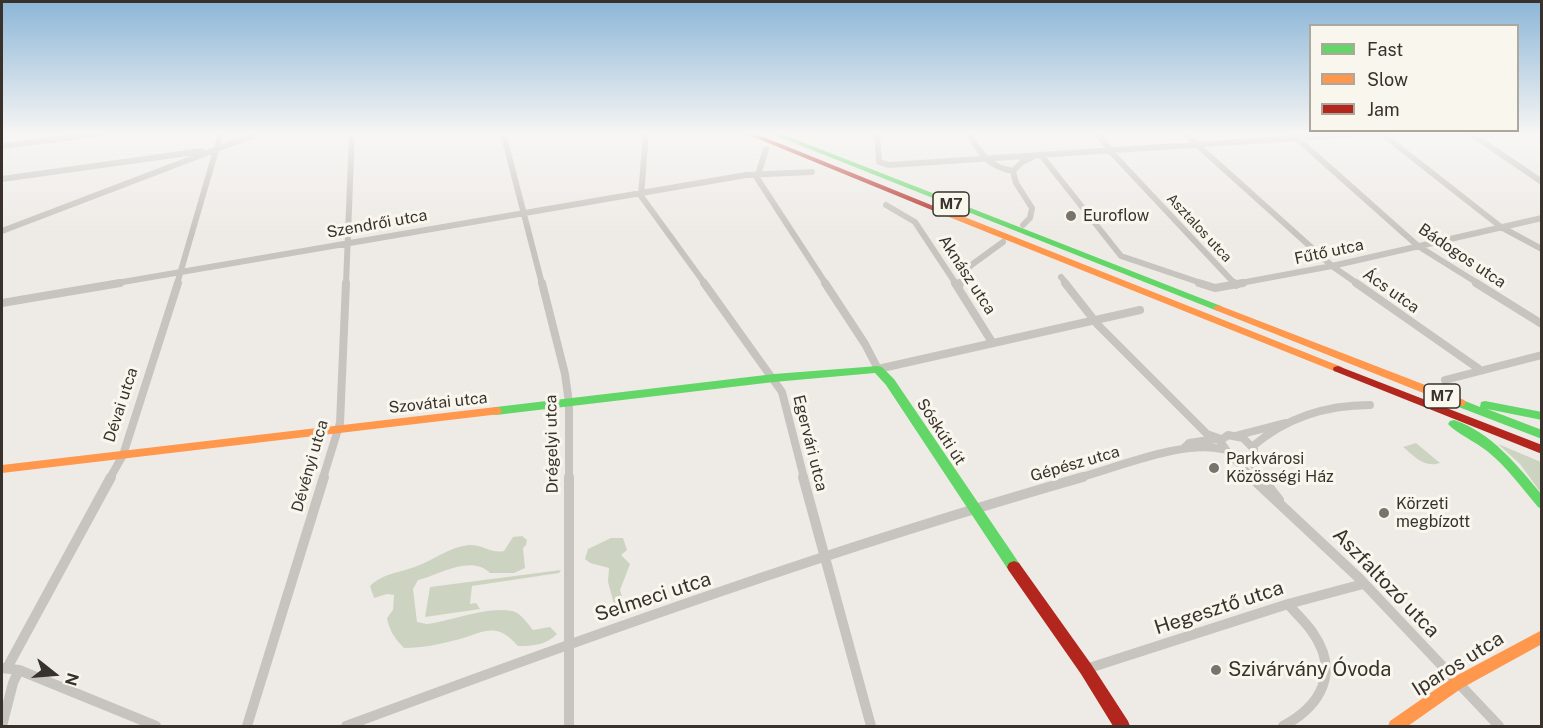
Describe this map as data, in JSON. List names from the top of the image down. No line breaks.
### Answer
{"streets":{"main road":["M7","Szovátai utca","Sóskúti út","Iparos utca"],"street":["Szendrői utca","Asztalos utca","Fűtő utca","Bádogos utca","Aknász utca","Ács utca","Dévai utca","Egervári utca","Drégelyi utca","Gépész utca","Dévényi utca","Aszfaltozó utca","Selmeci utca","Hegesztő utca"]},"crossings":[["Szendrői utca","Dévai utca"],["Szendrői utca","Sóskúti út"],["Szendrői utca","Egervári utca"],["Szendrői utca","Drégelyi utca"],["Szendrői utca","Dévényi utca"],["Asztalos utca","Fűtő utca"],["Fűtő utca","Bádogos utca"],["Fűtő utca","Ács utca"],["Szovátai utca","Dévai utca"],["Szovátai utca","Sóskúti út"],["Szovátai utca","Egervári utca"],["Szovátai utca","Drégelyi utca"],["Szovátai utca","Dévényi utca"],["Sóskúti út","Gépész utca"],["Sóskúti út","Selmeci utca"],["Sóskúti út","Hegesztő utca"],["Egervári utca","Selmeci utca"],["Drégelyi utca","Selmeci utca"],["Gépész utca","Selmeci utca"],["Aszfaltozó utca","Hegesztő utca"],["Aszfaltozó utca","Iparos utca"]],"places":["Euroflow","Parkvárosi Közösségi Ház","Körzeti megbízott","Szivárvány Óvoda"],"legend":["Fast","Slow","Jam"],"north":"right"}
